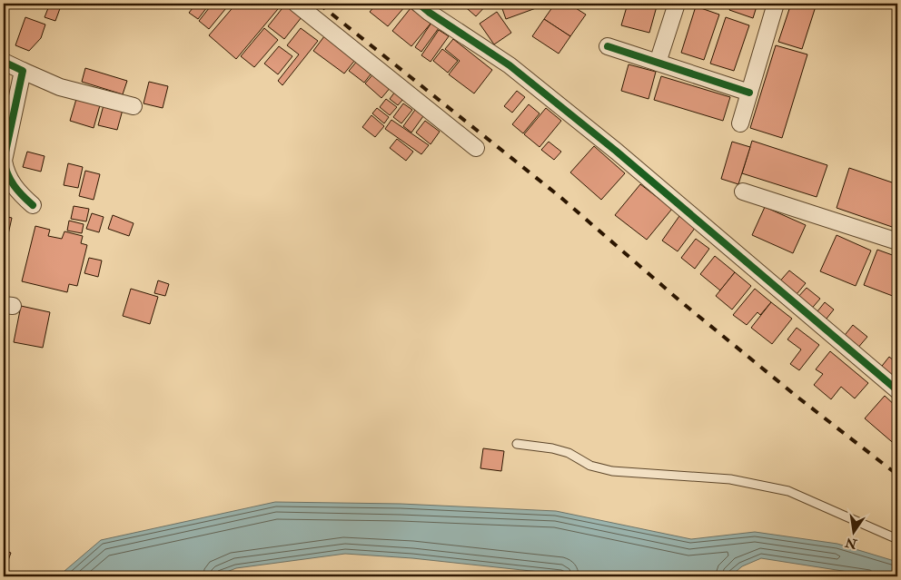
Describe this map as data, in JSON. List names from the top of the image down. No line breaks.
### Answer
{"north":"bottom"}
